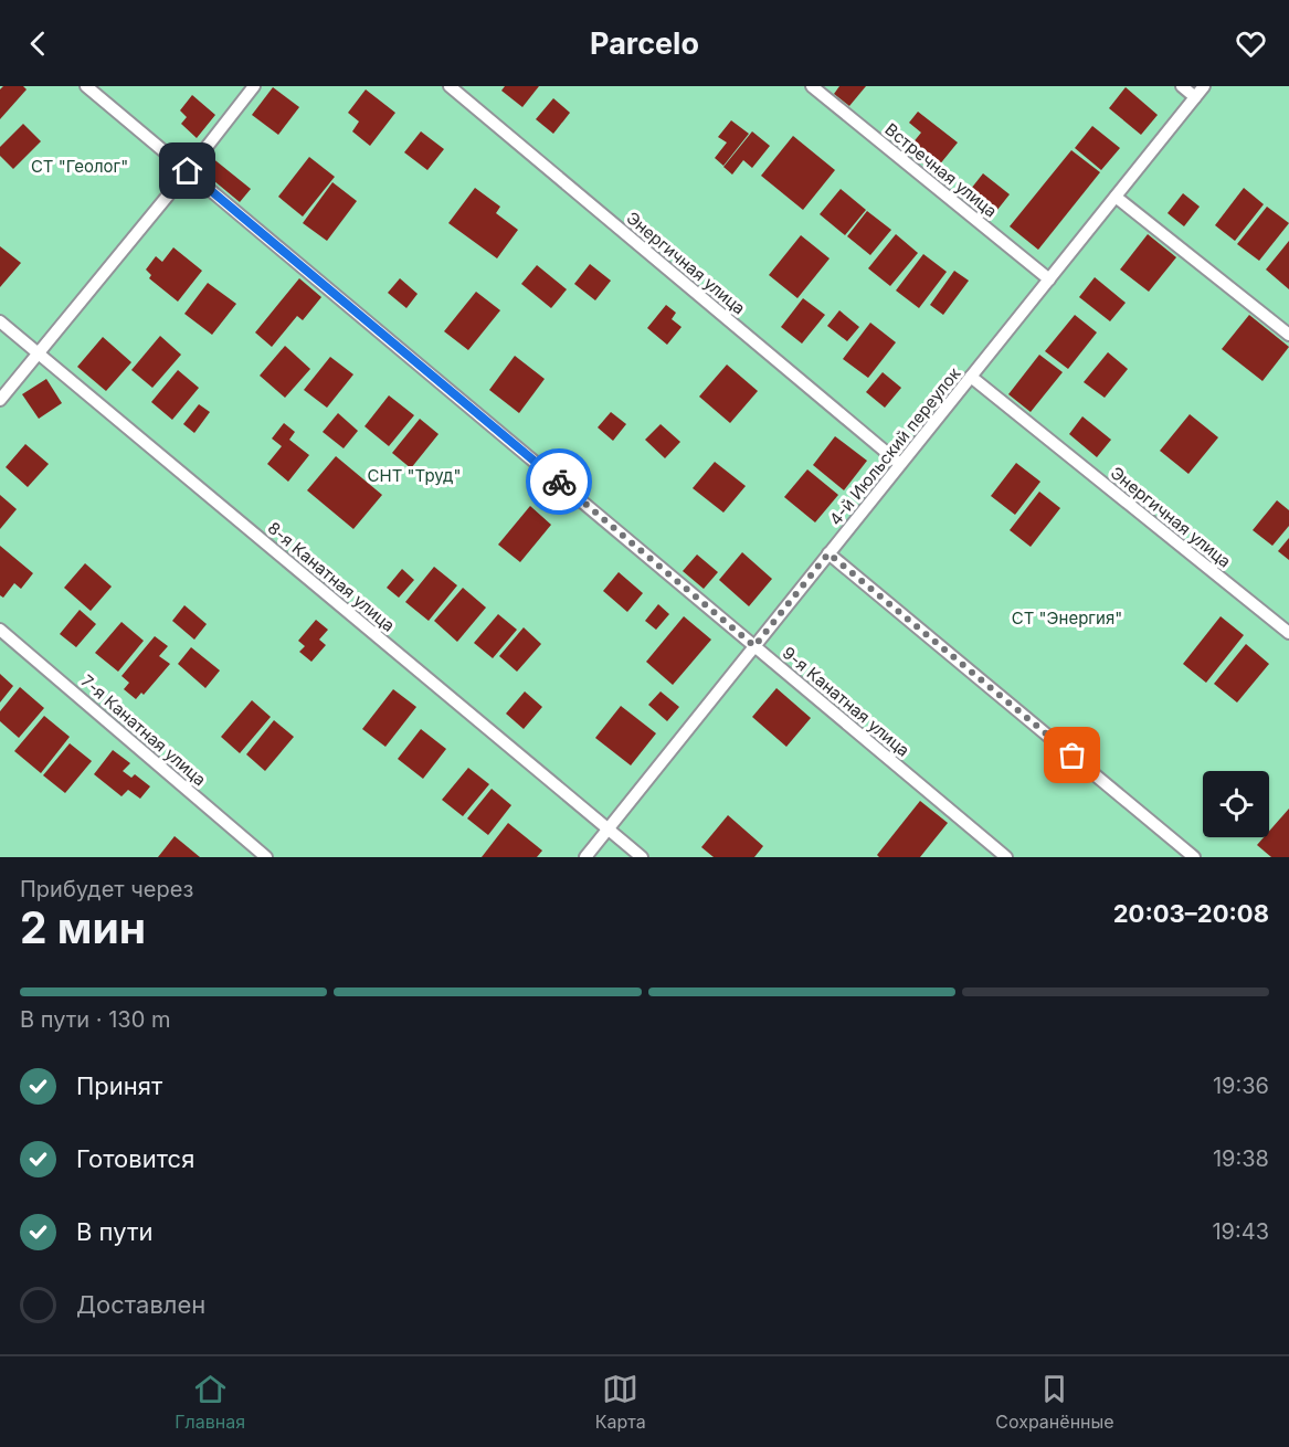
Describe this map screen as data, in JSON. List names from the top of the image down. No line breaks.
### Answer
{"streets":{"lane":["Встречная улица","Энергичная улица","4-й Июльский переулок","8-я Канатная улица","9-я Канатная улица","7-я Канатная улица"]},"crossings":[["Встречная улица","4-й Июльский переулок"],["Энергичная улица","4-й Июльский переулок"],["4-й Июльский переулок","8-я Канатная улица"],["4-й Июльский переулок","9-я Канатная улица"]],"parks":["СТ \"Геолог\"","СНТ \"Труд\"","СТ \"Энергия\""],"page":{"header":"Parcelo","heading":["2 мин","Прибудет через","20:03–20:08"],"bar":"В пути · 130 m","list":[["Принят","19:36"],["Готовится","19:38"],["В пути","19:43"],"Доставлен"],"tabs":["Главная","Карта","Сохранённые"]}}
